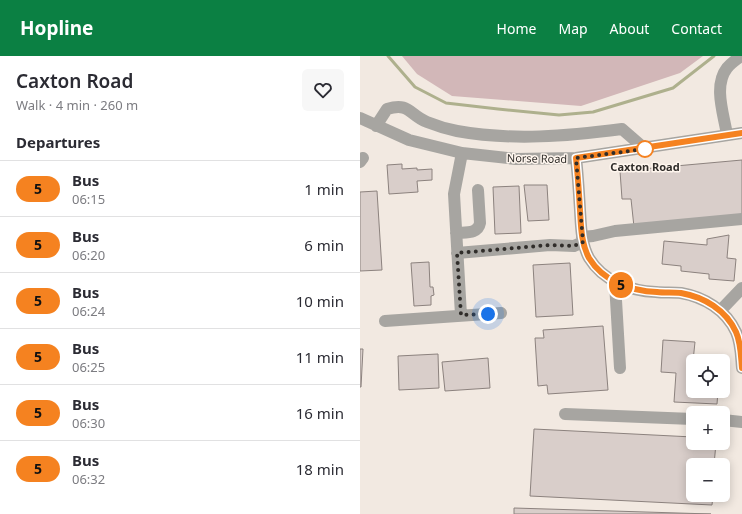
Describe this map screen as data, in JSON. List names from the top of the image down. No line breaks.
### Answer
{"streets":{"street":["Norse Road"]},"places":["Caxton Road"],"lines":["bus line 5"],"page":{"header":"Hopline","nav":["Home","Map","About","Contact"],"heading":[["Caxton Road","Walk · 4 min · 260 m"],"Departures"],"on_map":"5","list":[{"mark":"5","name":"Bus","note":"06:15","value":"1 min"},{"mark":"5","name":"Bus","note":"06:20","value":"6 min"},{"mark":"5","name":"Bus","note":"06:24","value":"10 min"},{"mark":"5","name":"Bus","note":"06:25","value":"11 min"},{"mark":"5","name":"Bus","note":"06:30","value":"16 min"},{"mark":"5","name":"Bus","note":"06:32","value":"18 min"}],"map_buttons":["+","−"]}}
